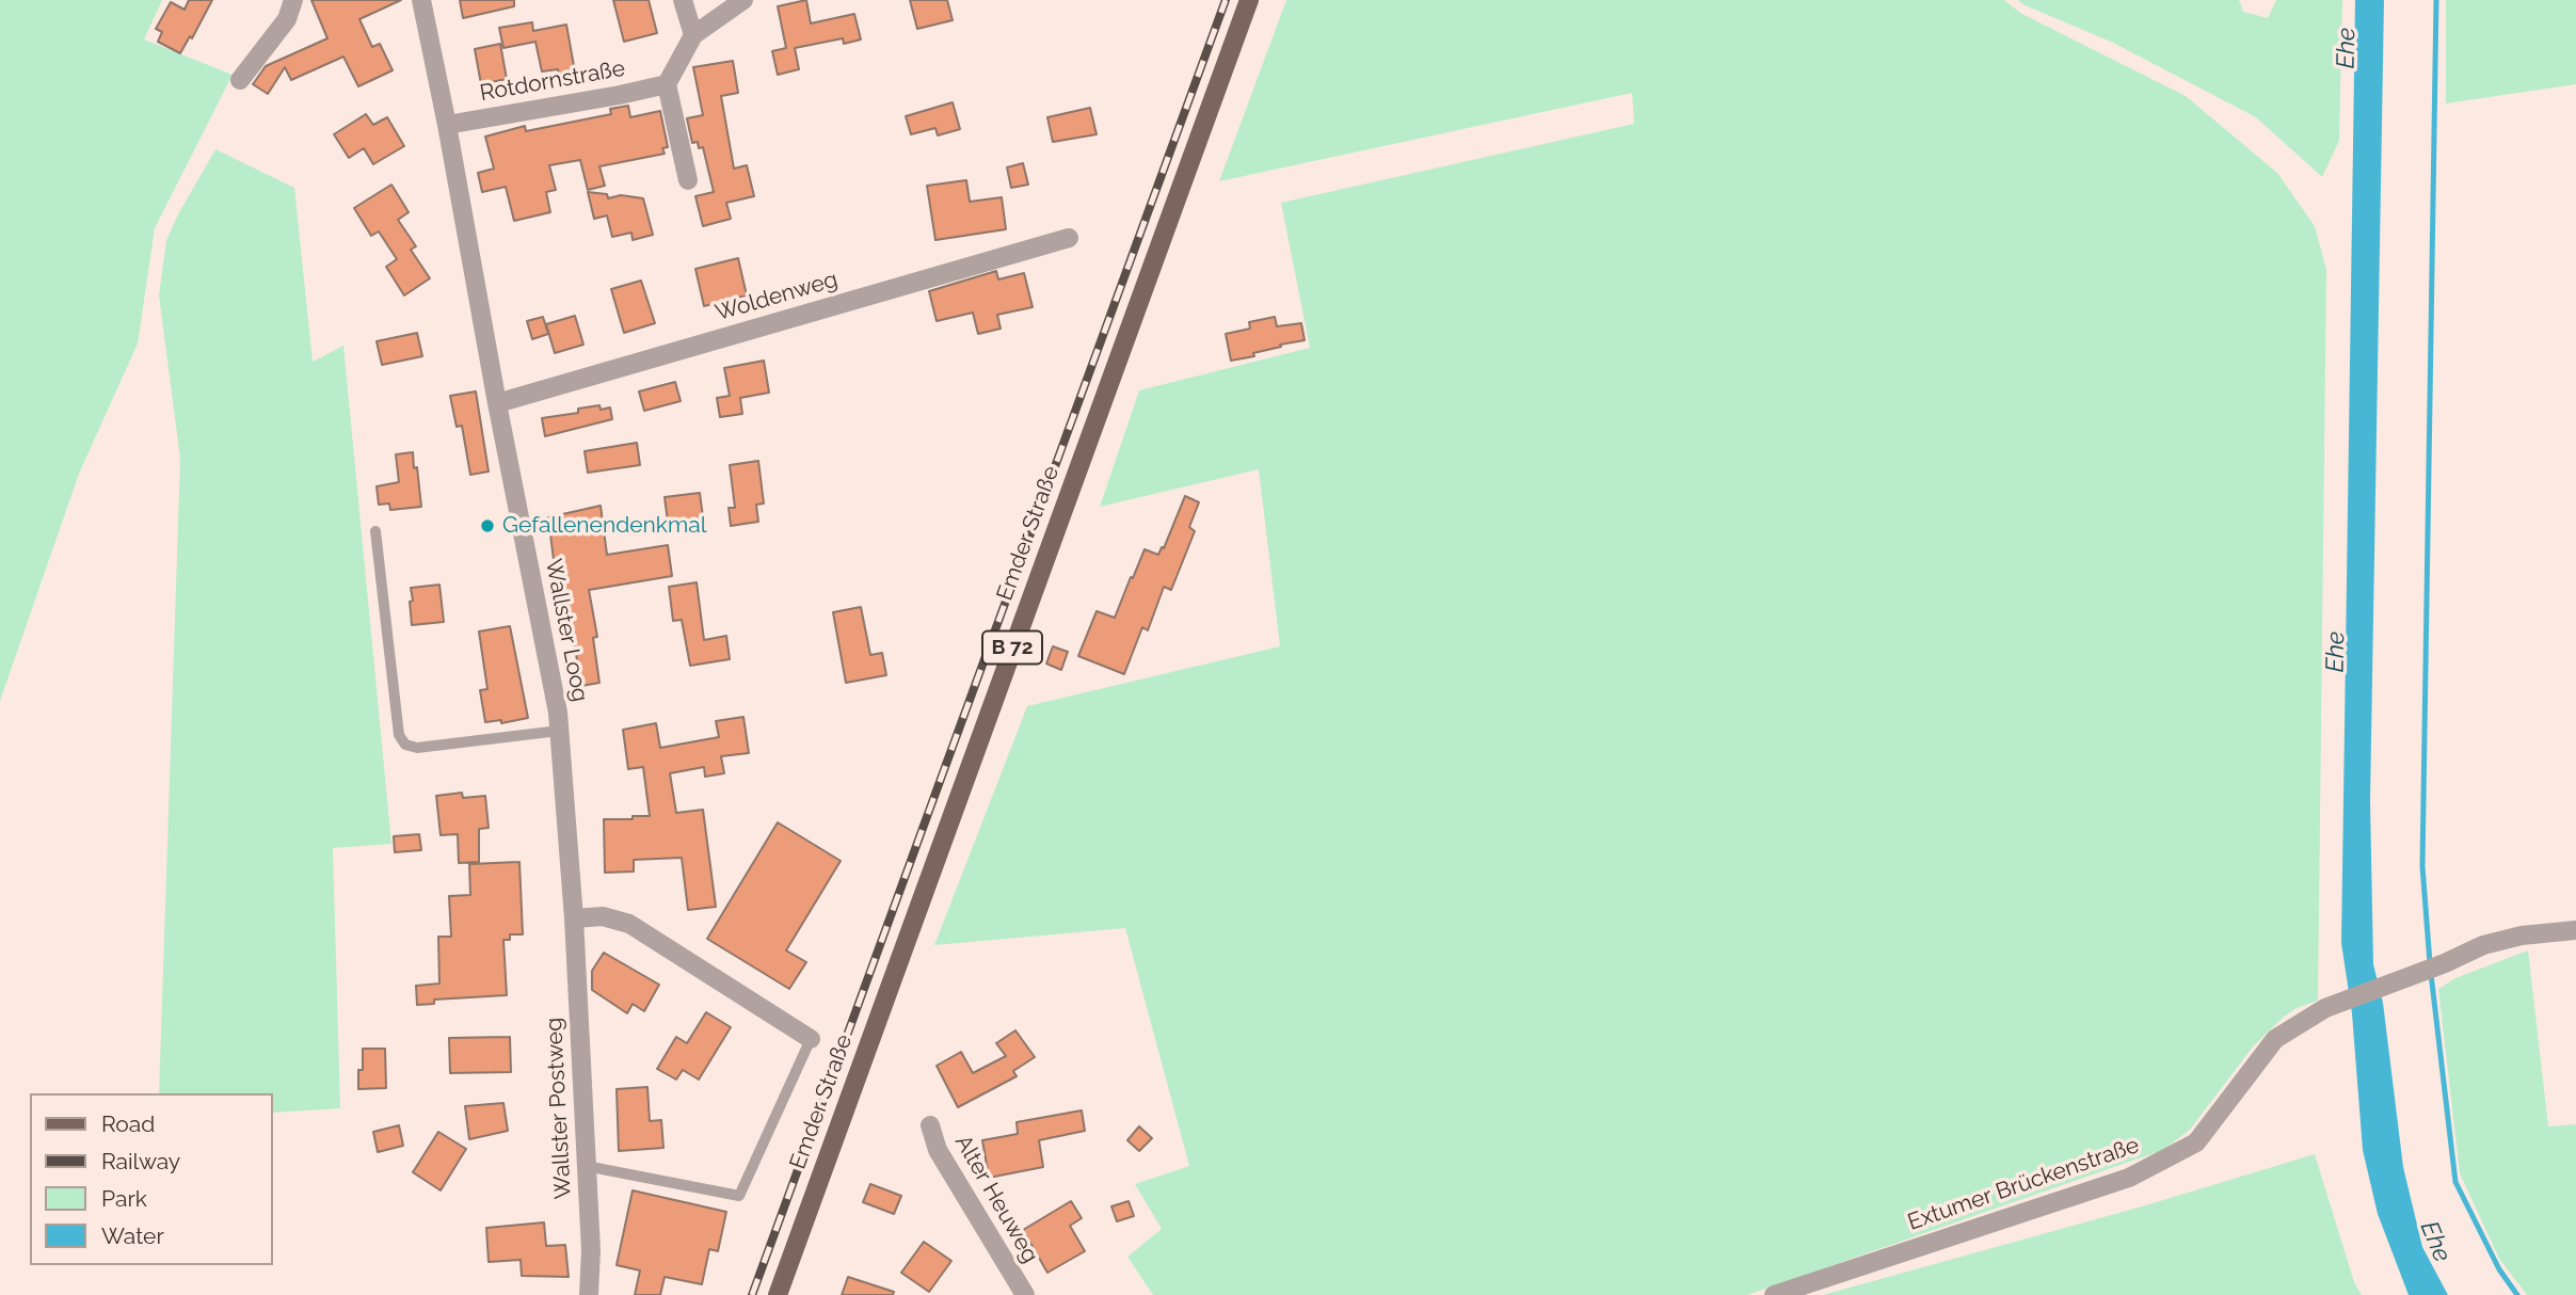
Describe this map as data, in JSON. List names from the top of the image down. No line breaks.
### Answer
{"streets":{"main road":["Emder Straße","B 72"],"street":["Rotdornstraße","Woldenweg","Wallster Loog","Wallster Postweg","Extumer Brückenstraße","Alter Heuweg"]},"crossings":[["Rotdornstraße","Wallster Loog"],["Woldenweg","Wallster Loog"],["Wallster Loog","Wallster Postweg"]],"water":["Ehe"],"places":["Gefallenendenkmal"],"legend":["Road","Railway","Park","Water"]}
